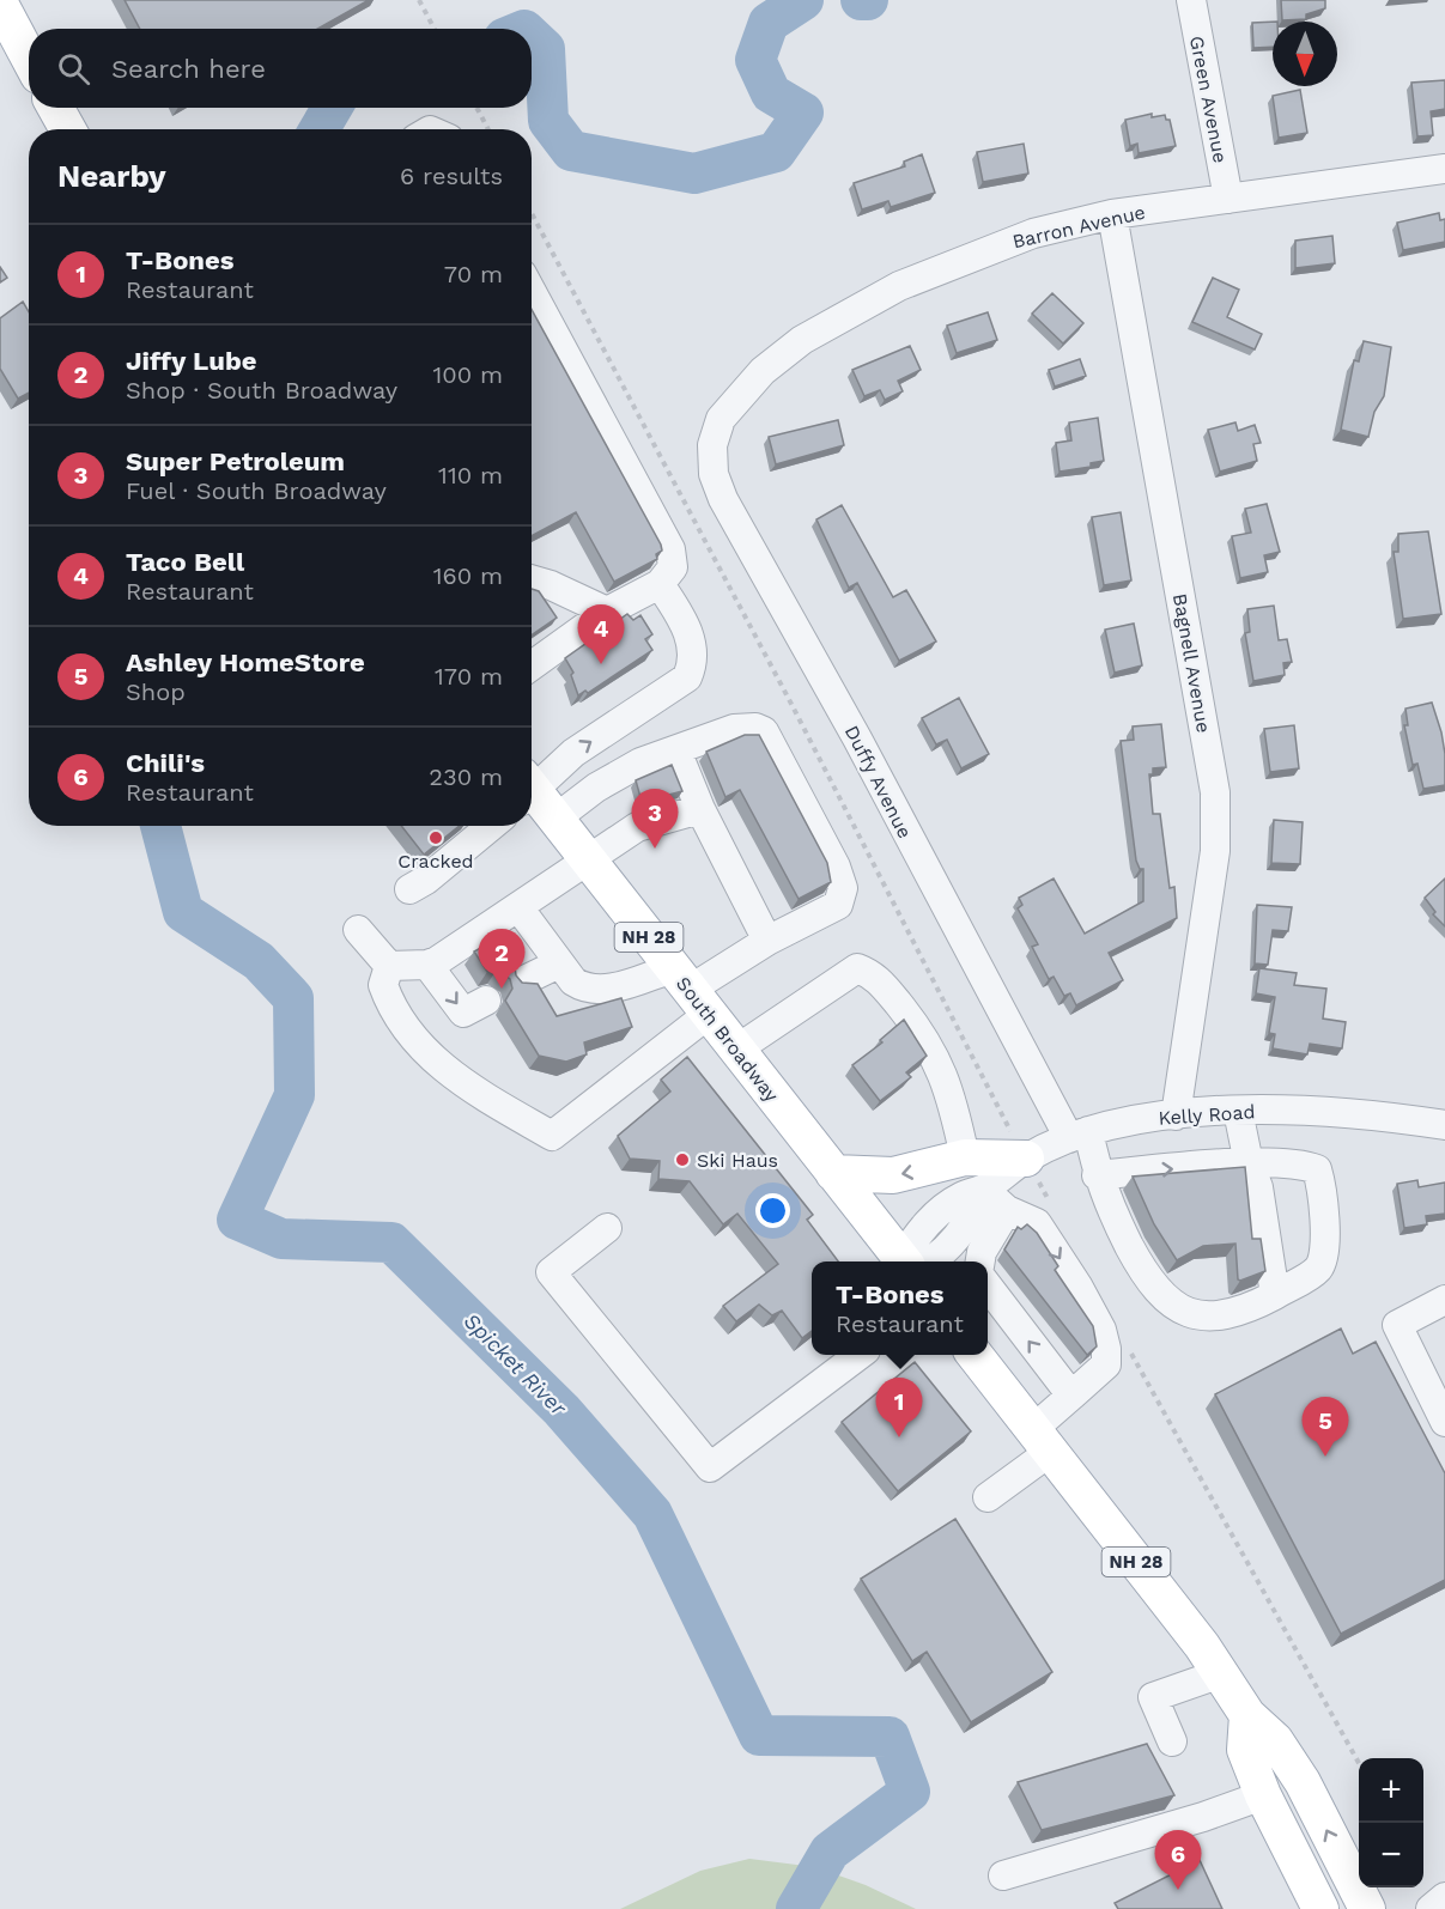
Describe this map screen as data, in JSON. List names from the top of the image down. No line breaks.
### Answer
{"streets":{"main road":["NH 28","South Broadway"],"street":["Green Avenue","Barron Avenue","Bagnell Avenue","Duffy Avenue","Kelly Road"]},"crossings":[["Green Avenue","Barron Avenue"],["Barron Avenue","Bagnell Avenue"],["Barron Avenue","Duffy Avenue"],["Bagnell Avenue","Kelly Road"],["Duffy Avenue","Kelly Road"]],"water":["Spicket River"],"places":["Cracked","Ski Haus"],"north":"bottom","page":{"search":"Search here","heading":["Nearby","6 results"],"list":[{"mark":"1","name":"T-Bones","note":"Restaurant","value":"70 m"},{"mark":"2","name":"Jiffy Lube","note":"Shop · South Broadway","value":"100 m"},{"mark":"3","name":"Super Petroleum","note":"Fuel · South Broadway","value":"110 m"},{"mark":"4","name":"Taco Bell","note":"Restaurant","value":"160 m"},{"mark":"5","name":"Ashley HomeStore","note":"Shop","value":"170 m"},{"mark":"6","name":"Chili's","note":"Restaurant","value":"230 m"}],"pins":["4","3","2","1","5","6"],"popup":["T-Bones","Restaurant"],"map_buttons":["+","−"]}}
